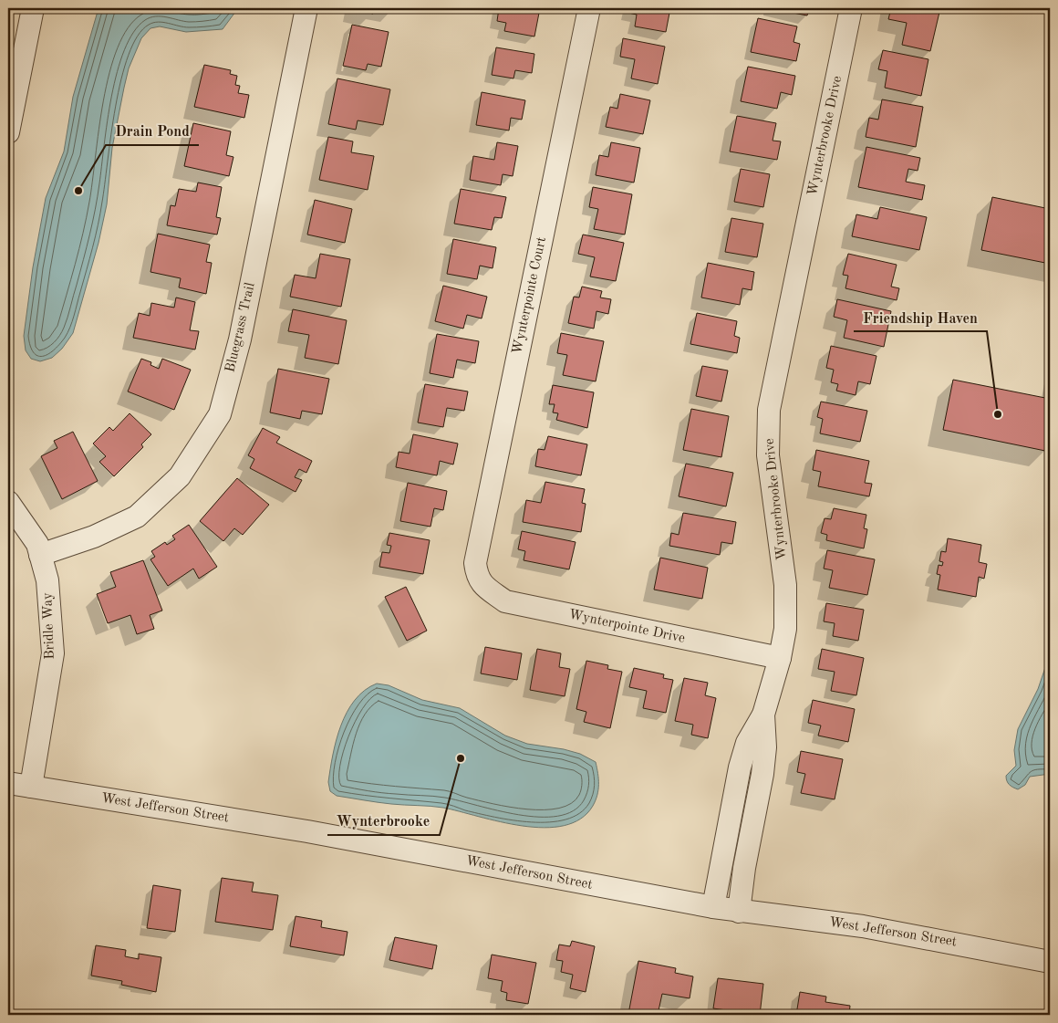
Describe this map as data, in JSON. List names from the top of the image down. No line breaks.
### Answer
{"streets":{"street":["Wynterbrooke Drive","Wynterpointe Court","Bluegrass Trail","Bridle Way","Wynterpointe Drive","West Jefferson Street"]},"crossings":[["Wynterbrooke Drive","Wynterpointe Drive"],["Wynterbrooke Drive","West Jefferson Street"],["Wynterpointe Court","Wynterpointe Drive"],["Bluegrass Trail","Bridle Way"],["Bridle Way","West Jefferson Street"]],"places":["Drain Pond","Friendship Haven","Wynterbrooke"]}
